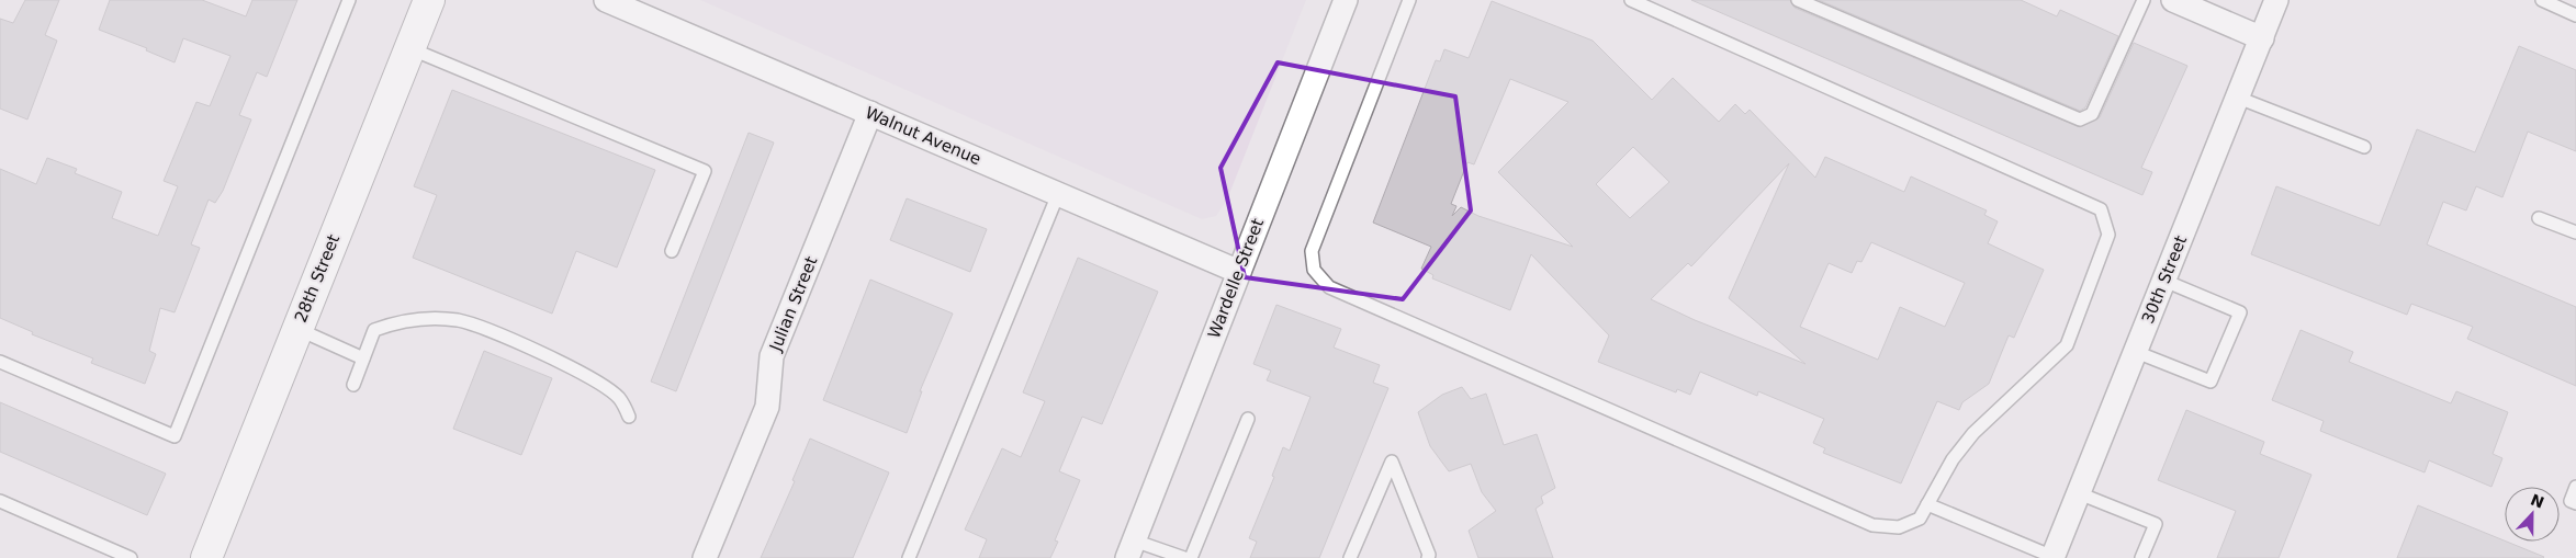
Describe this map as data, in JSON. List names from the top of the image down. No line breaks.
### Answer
{"streets":{"street":["Walnut Avenue","28th Street","Wardelle Street","30th Street","Julian Street"]},"crossings":[["Walnut Avenue","Wardelle Street"],["Walnut Avenue","Julian Street"]],"north":"top"}
